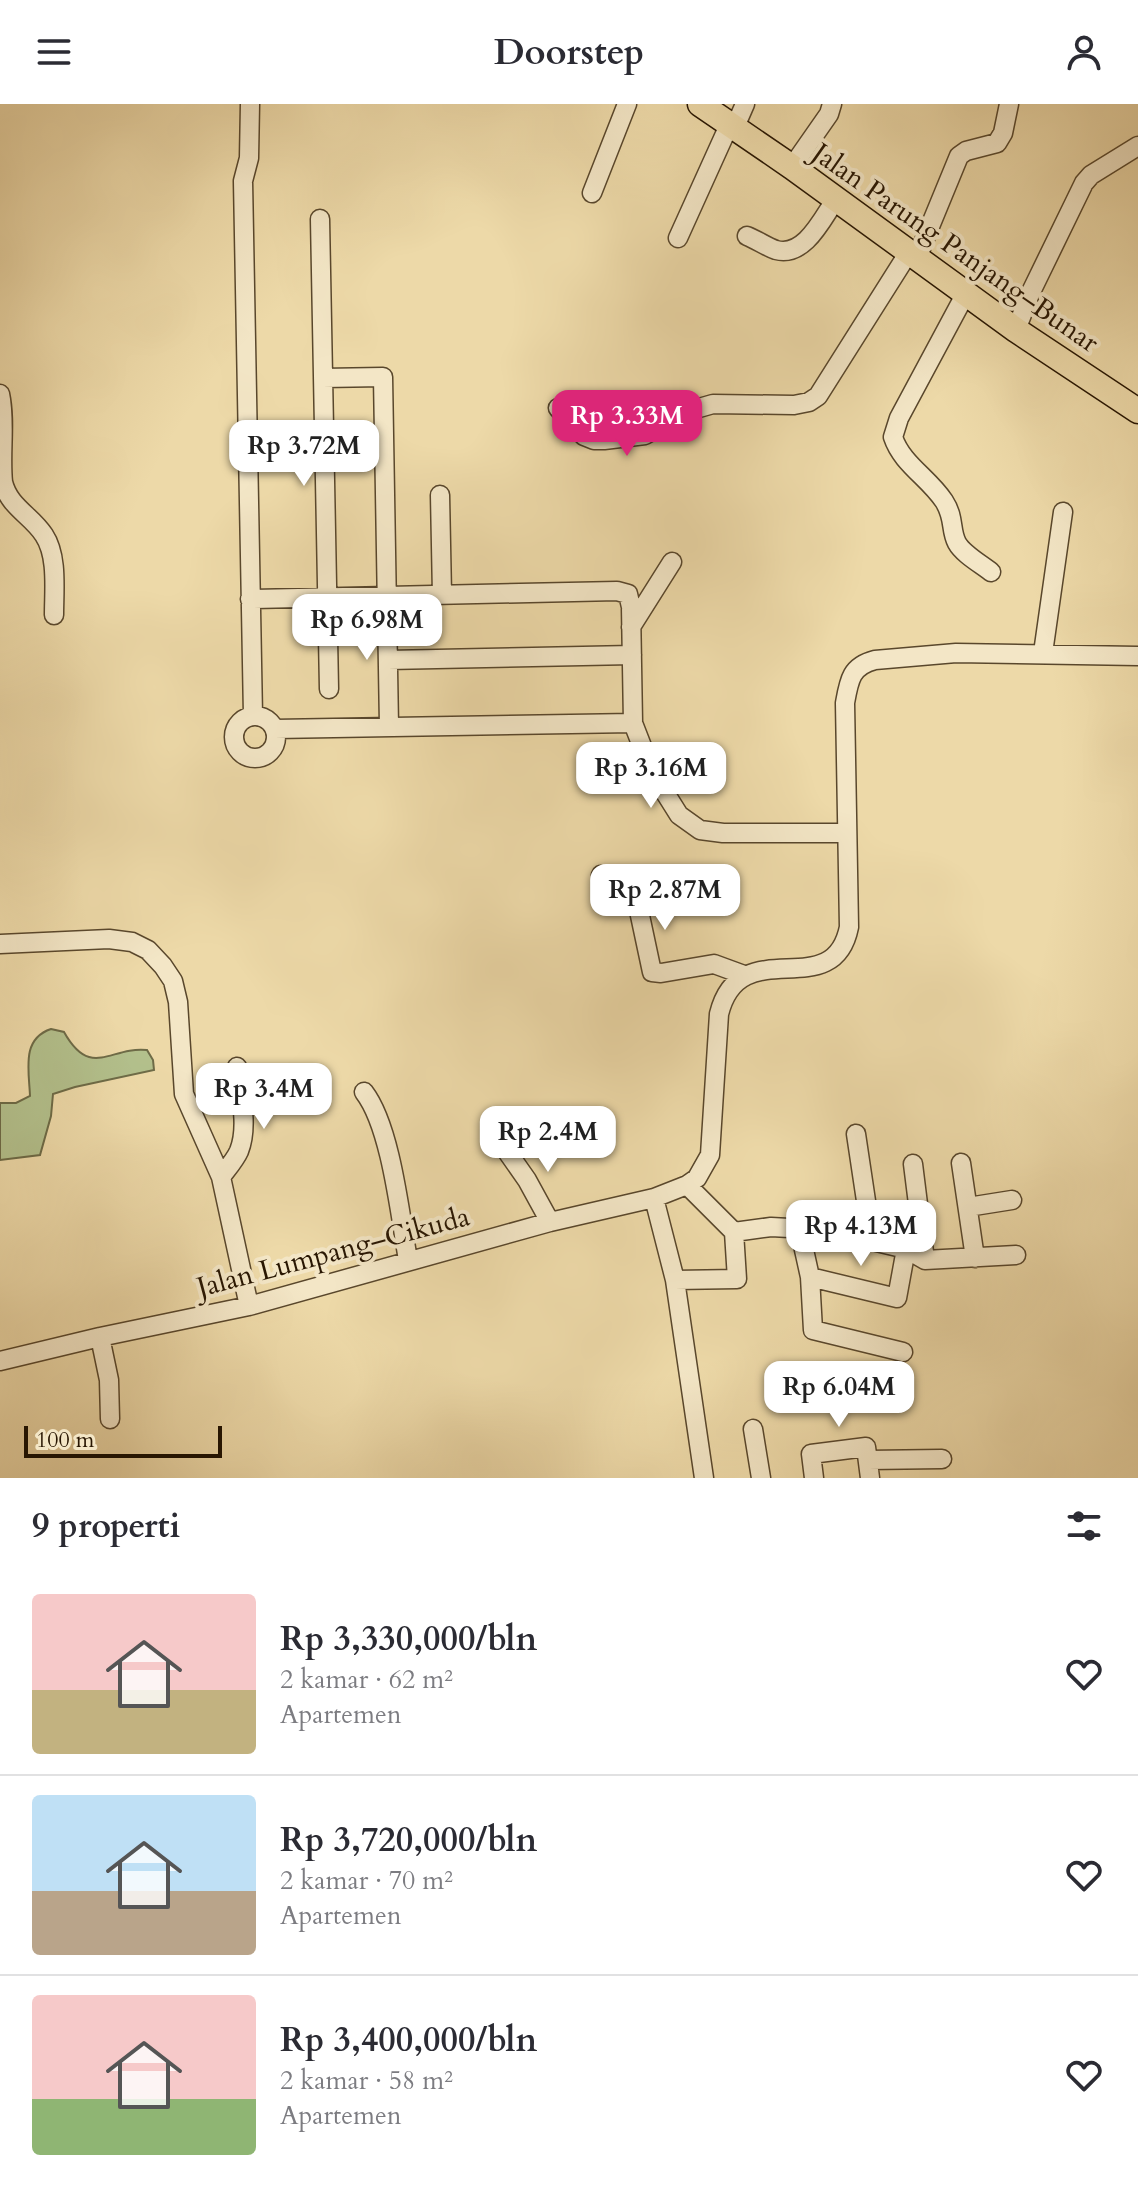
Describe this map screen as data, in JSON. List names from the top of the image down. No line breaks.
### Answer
{"streets":{"main road":["Jalan Parung Panjang–Bunar"],"street":["Jalan Lumpang–Cikuda"]},"scale_bar":"100 m","page":{"header":"Doorstep","price":["Rp 3.33M","Rp 3.72M","Rp 6.98M","Rp 3.16M","Rp 2.87M","Rp 3.4M","Rp 2.4M","Rp 4.13M","Rp 6.04M"],"scale":"100 m","heading":"9 properti","list":[{"name":"Rp 3,330,000/bln","note":"2 kamar · 62 m² · Apartemen"},{"name":"Rp 3,720,000/bln","note":"2 kamar · 70 m² · Apartemen"},{"name":"Rp 3,400,000/bln","note":"2 kamar · 58 m² · Apartemen"}]}}
